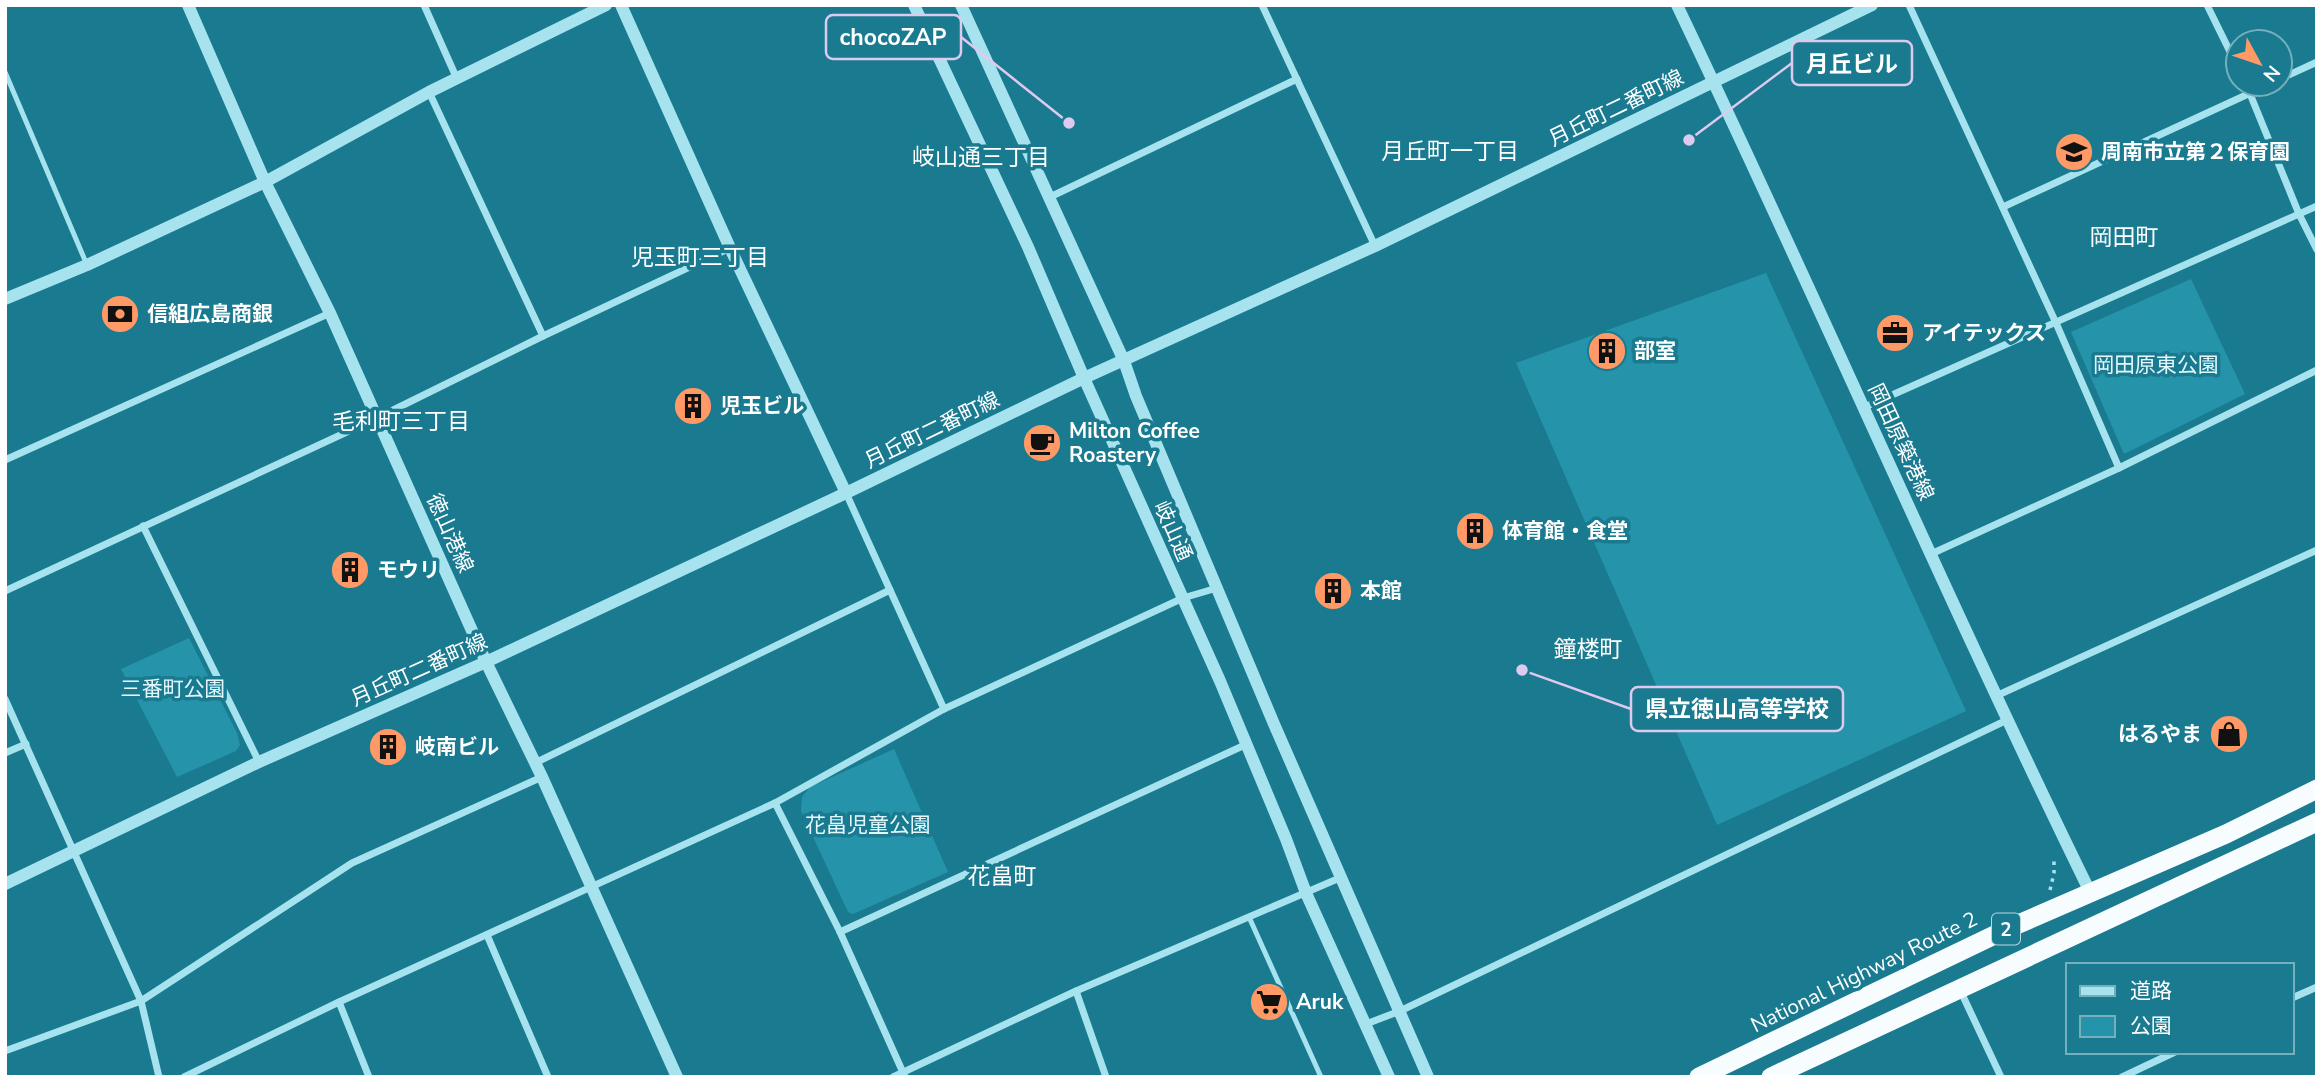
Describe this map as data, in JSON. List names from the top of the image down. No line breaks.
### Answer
{"streets":{"highway":["2","National Highway Route 2"],"street":["月丘町二番町線","岡田原築港線","岐山通","徳山港線"]},"crossings":[["月丘町二番町線","岡田原築港線"],["月丘町二番町線","岐山通"],["月丘町二番町線","徳山港線"],["岡田原築港線","National Highway Route 2"]],"districts":["月丘町一丁目","岐山通三丁目","岡田町","児玉町三丁目","毛利町三丁目","鐘楼町","花畠町"],"parks":["岡田原東公園","三番町公園","花畠児童公園"],"places":{"other":["chocoZAP","月丘ビル","県立徳山高等学校"],"school or university":["周南市立第２保育園"],"bank":["信組広島商銀"],"office":["アイテックス"],"building":["部室","児玉ビル","体育館・食堂","モウリ","本館","岐南ビル"],"cafe":["Milton Coffee Roastery"],"shop":["はるやま"],"supermarket":["Aruk"]},"legend":["道路","公園"],"north":"bottom right"}
